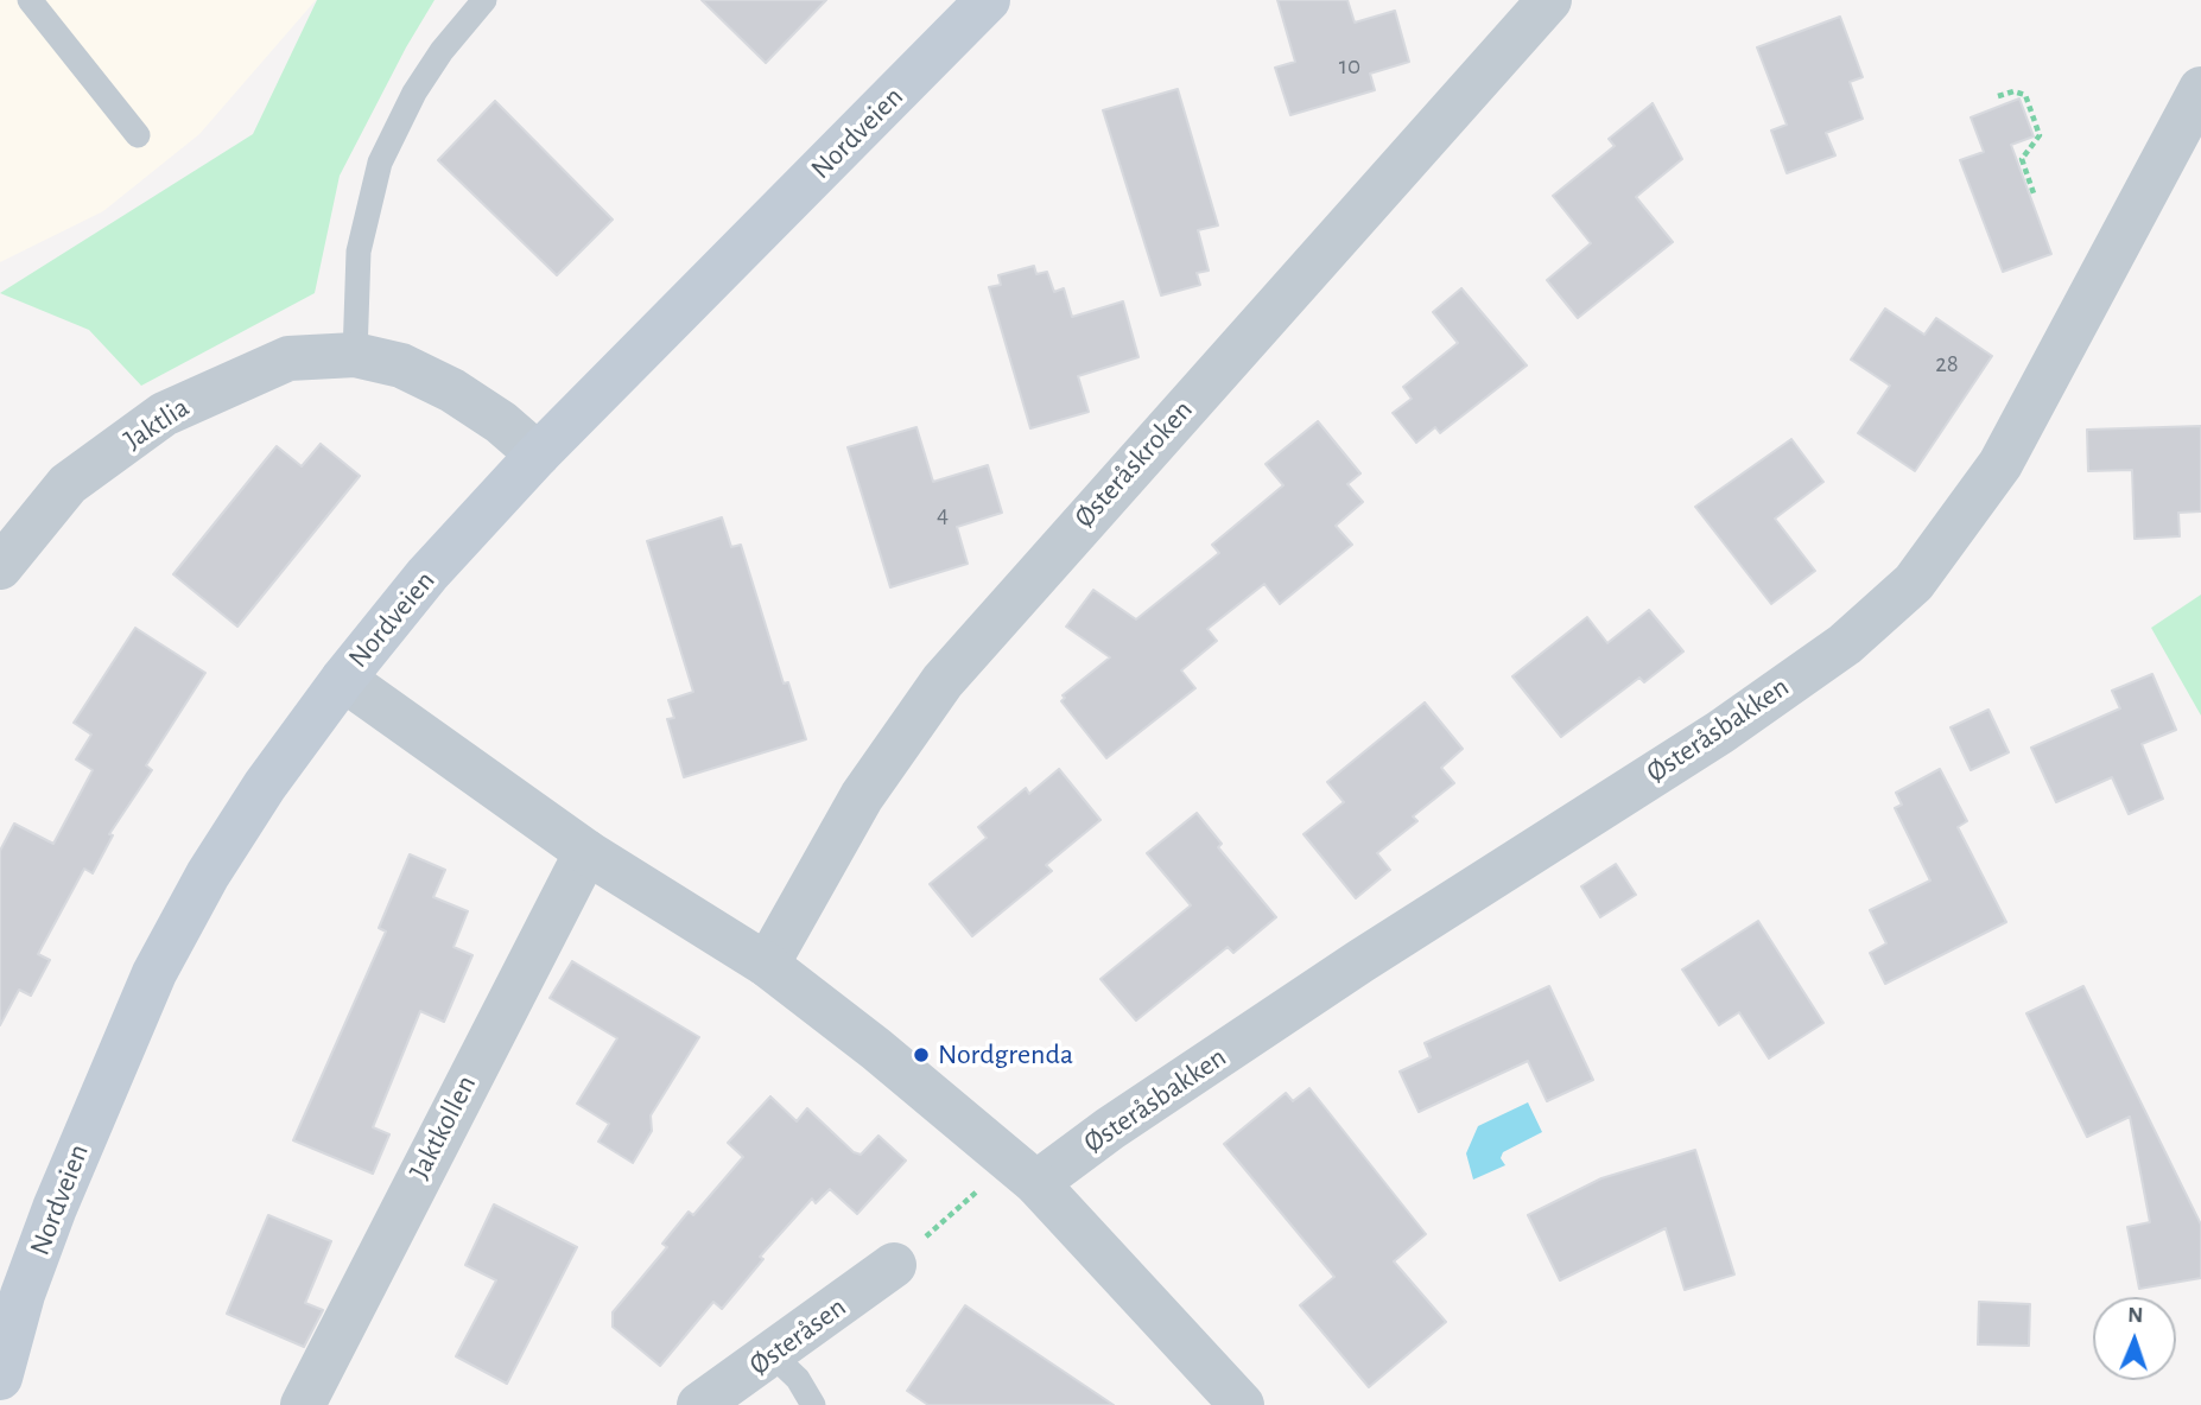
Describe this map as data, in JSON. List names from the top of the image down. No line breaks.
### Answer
{"streets":{"main road":["Nordveien"],"street":["Jaktlia","Østeråskroken","Østeråsbakken","Jaktkollen","Østeråsen"]},"crossings":[["Nordveien","Jaktlia"]],"places":["Nordgrenda"],"house_numbers":["10","28","4"],"north":"top"}
